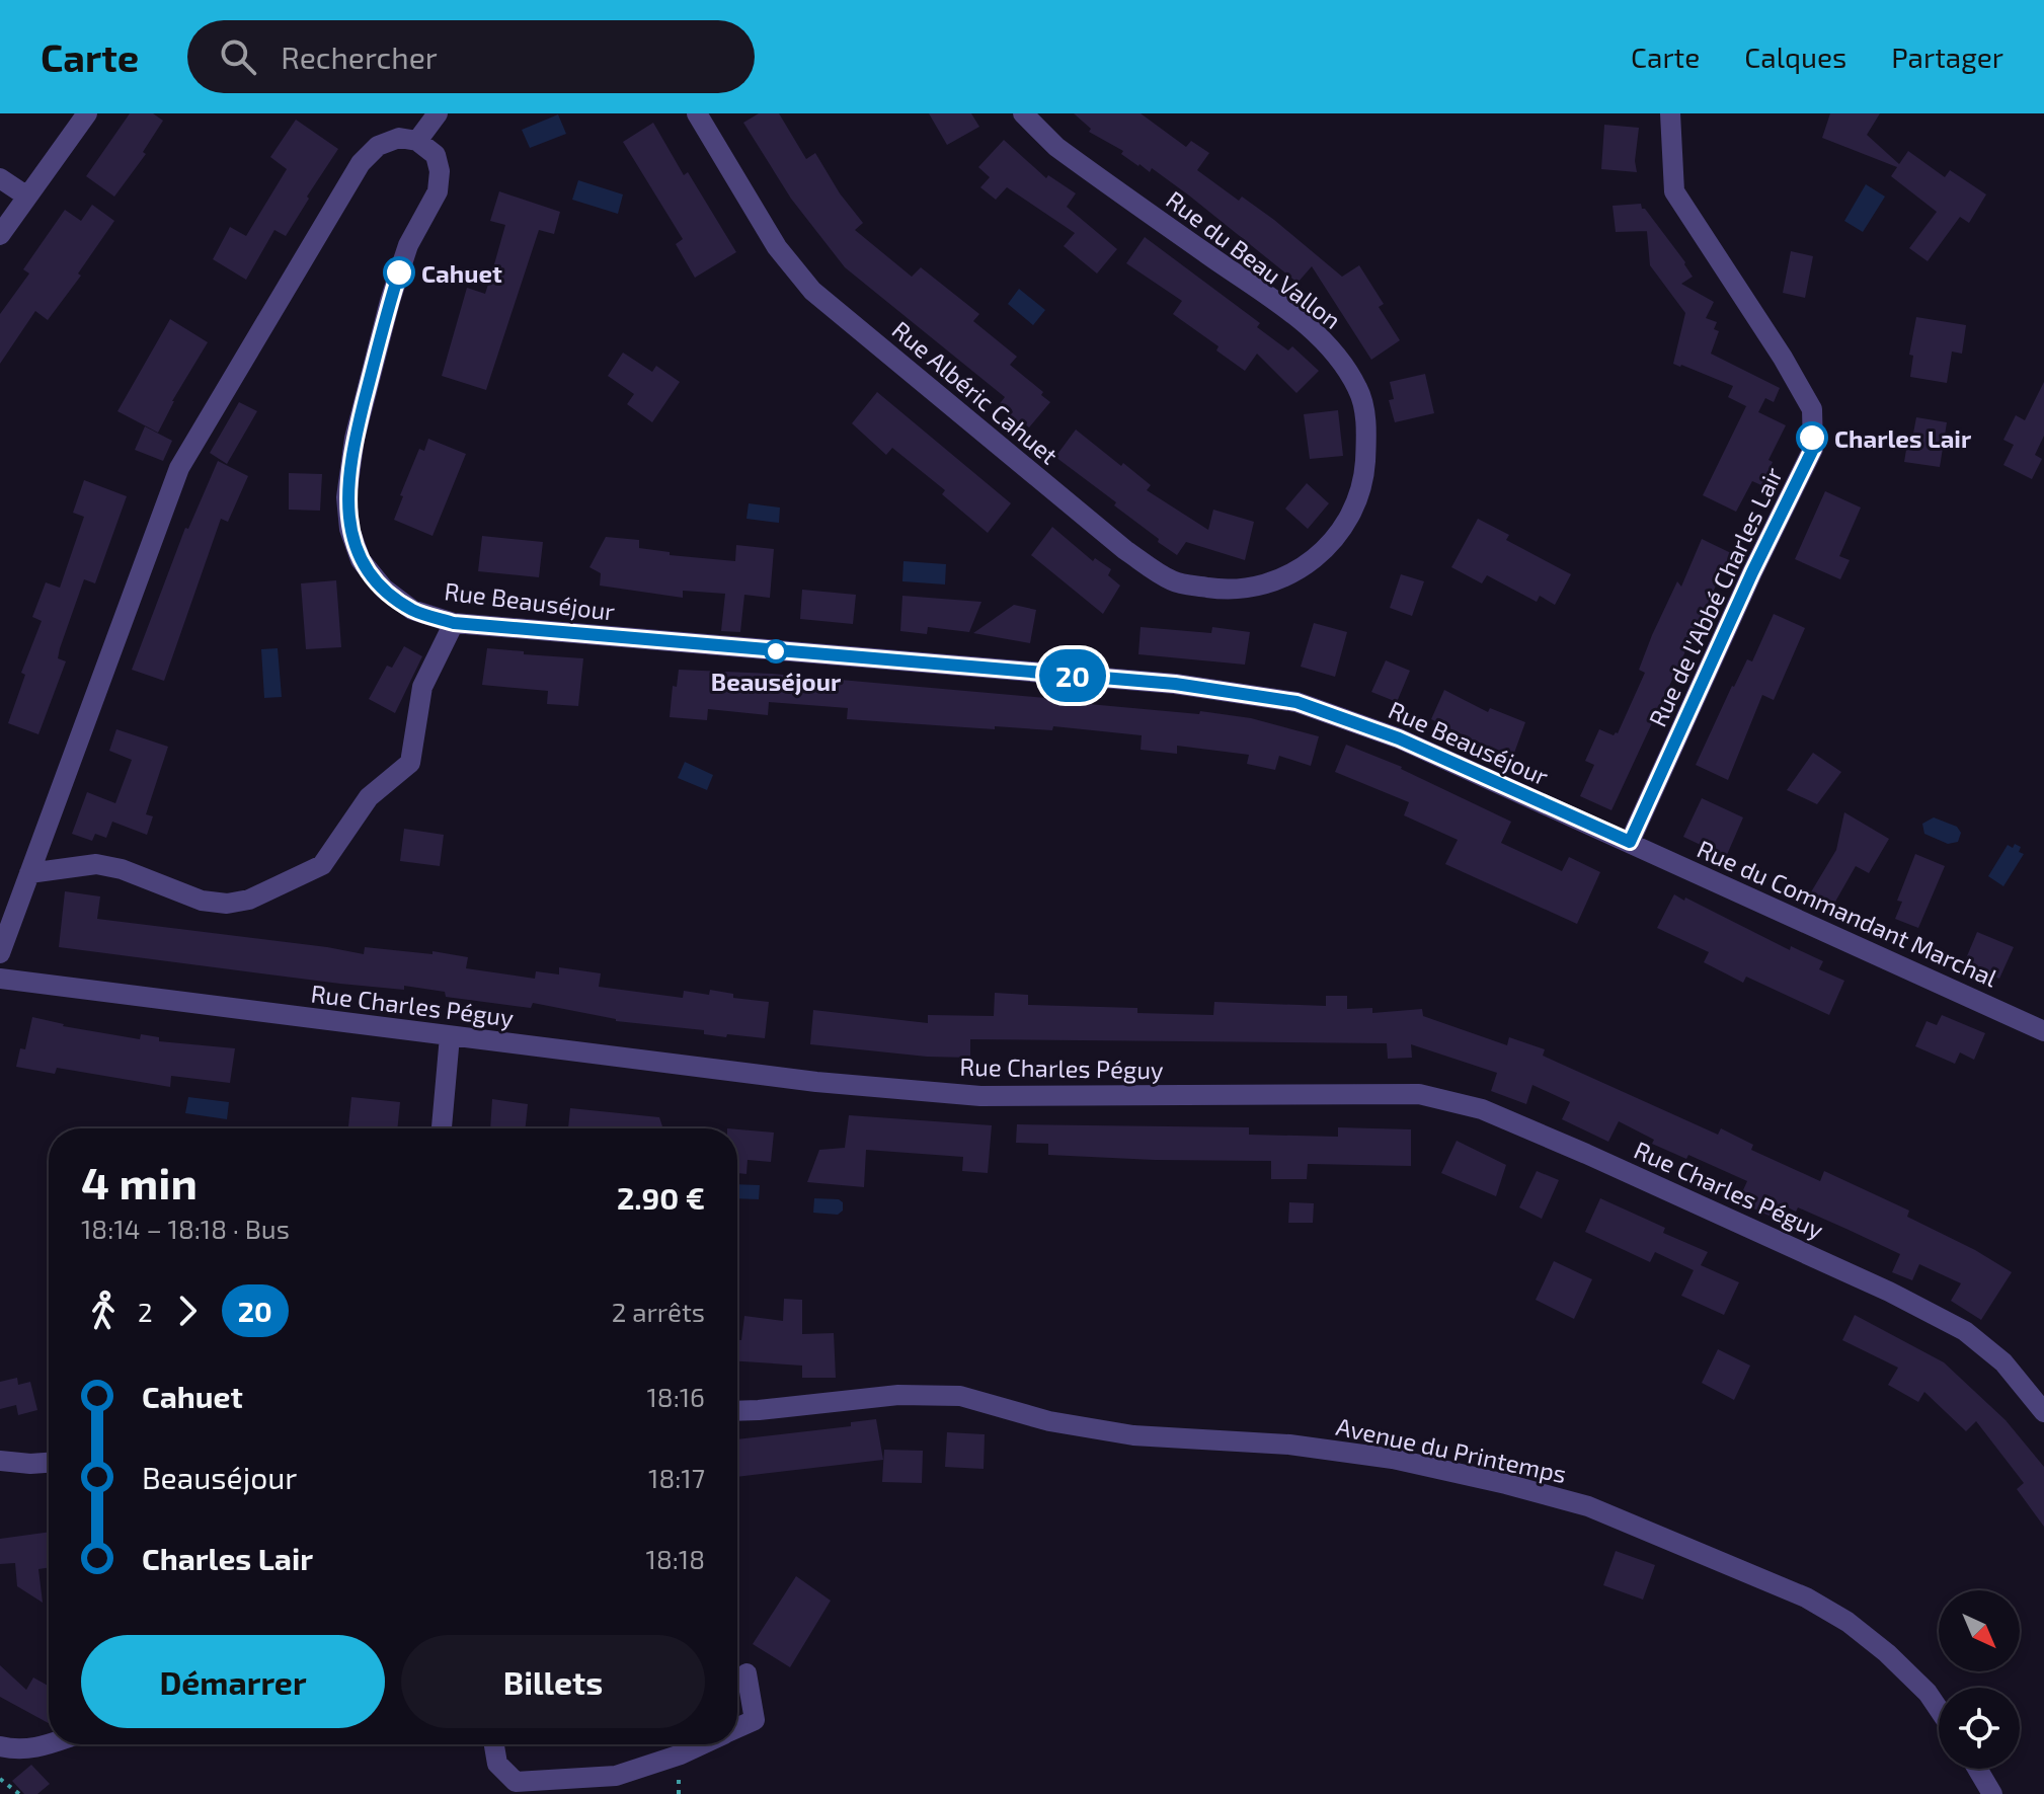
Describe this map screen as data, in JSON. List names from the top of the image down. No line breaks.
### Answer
{"streets":{"street":["Rue du Beau Vallon","Rue Albéric Cahuet","Rue de l'Abbé Charles Lair","Rue Beauséjour","Rue du Commandant Marchal","Rue Charles Péguy","Avenue du Printemps"]},"crossings":[["Rue du Beau Vallon","Rue Albéric Cahuet"],["Rue de l'Abbé Charles Lair","Rue Beauséjour"],["Rue de l'Abbé Charles Lair","Rue du Commandant Marchal"],["Rue Beauséjour","Rue du Commandant Marchal"]],"places":["Cahuet","Charles Lair","Beauséjour"],"lines":["bus line 20"],"north":"bottom right","page":{"header":"Carte","search":"Rechercher","nav":["Carte","Calques","Partager"],"on_map":"20","heading":["4 min","18:14 – 18:18 · Bus","2.90 €"],"legs":["2","20","2 arrêts"],"list":[{"name":"Cahuet","value":"18:16"},{"name":"Beauséjour","value":"18:17"},{"name":"Charles Lair","value":"18:18"}],"buttons":["Démarrer","Billets"]}}
